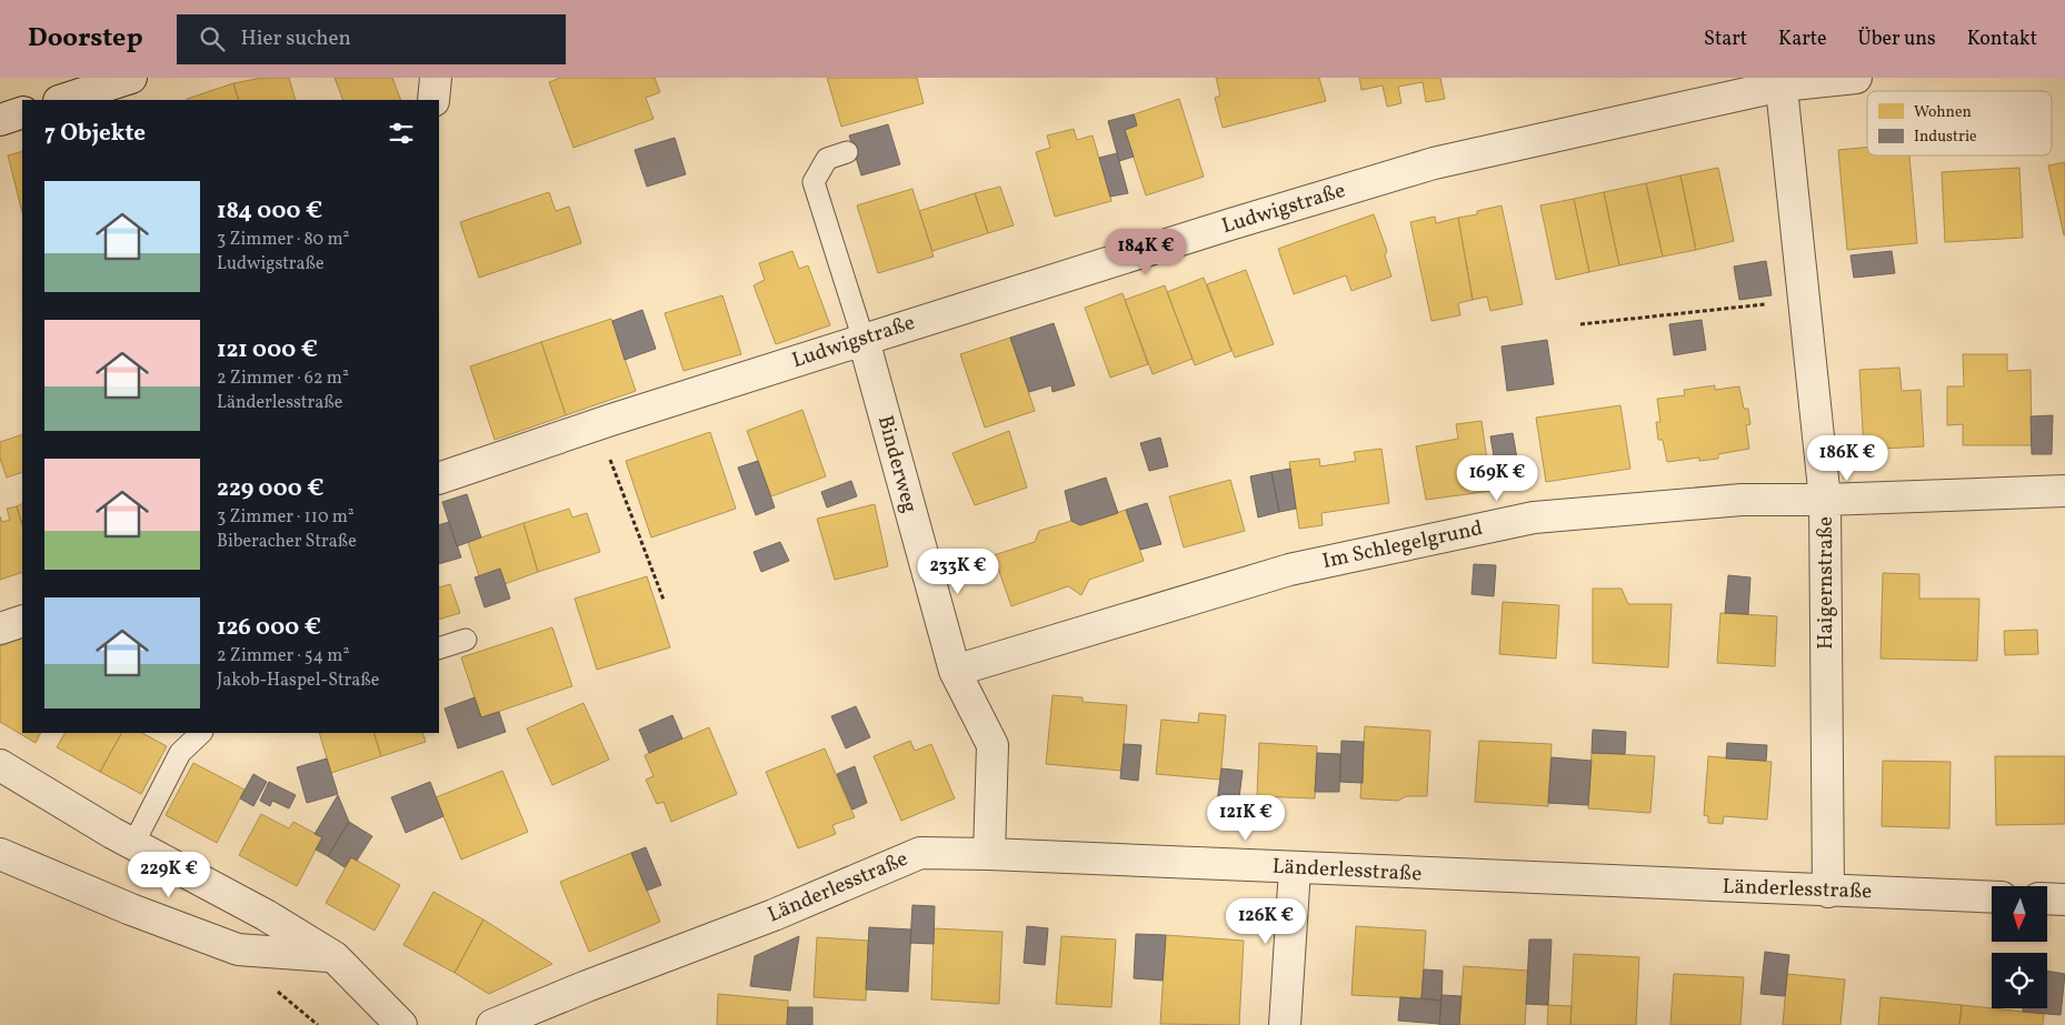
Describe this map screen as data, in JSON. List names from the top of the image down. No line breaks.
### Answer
{"streets":{"street":["Ludwigstraße","Binderweg","Im Schlegelgrund","Haigernstraße","Länderlesstraße"]},"crossings":[["Ludwigstraße","Binderweg"],["Ludwigstraße","Haigernstraße"],["Binderweg","Im Schlegelgrund"],["Binderweg","Länderlesstraße"],["Im Schlegelgrund","Haigernstraße"],["Haigernstraße","Länderlesstraße"]],"legend":["Wohnen","Industrie"],"north":"bottom","page":{"header":"Doorstep","search":"Hier suchen","nav":["Start","Karte","Über uns","Kontakt"],"heading":"7 Objekte","list":[{"name":"184 000 €","note":"3 Zimmer · 80 m² · Ludwigstraße"},{"name":"121 000 €","note":"2 Zimmer · 62 m² · Länderlesstraße"},{"name":"229 000 €","note":"3 Zimmer · 110 m² · Biberacher Straße"},{"name":"126 000 €","note":"2 Zimmer · 54 m² · Jakob-Haspel-Straße"}],"price":["184K €","186K €","169K €","233K €","121K €","229K €","126K €"]}}
